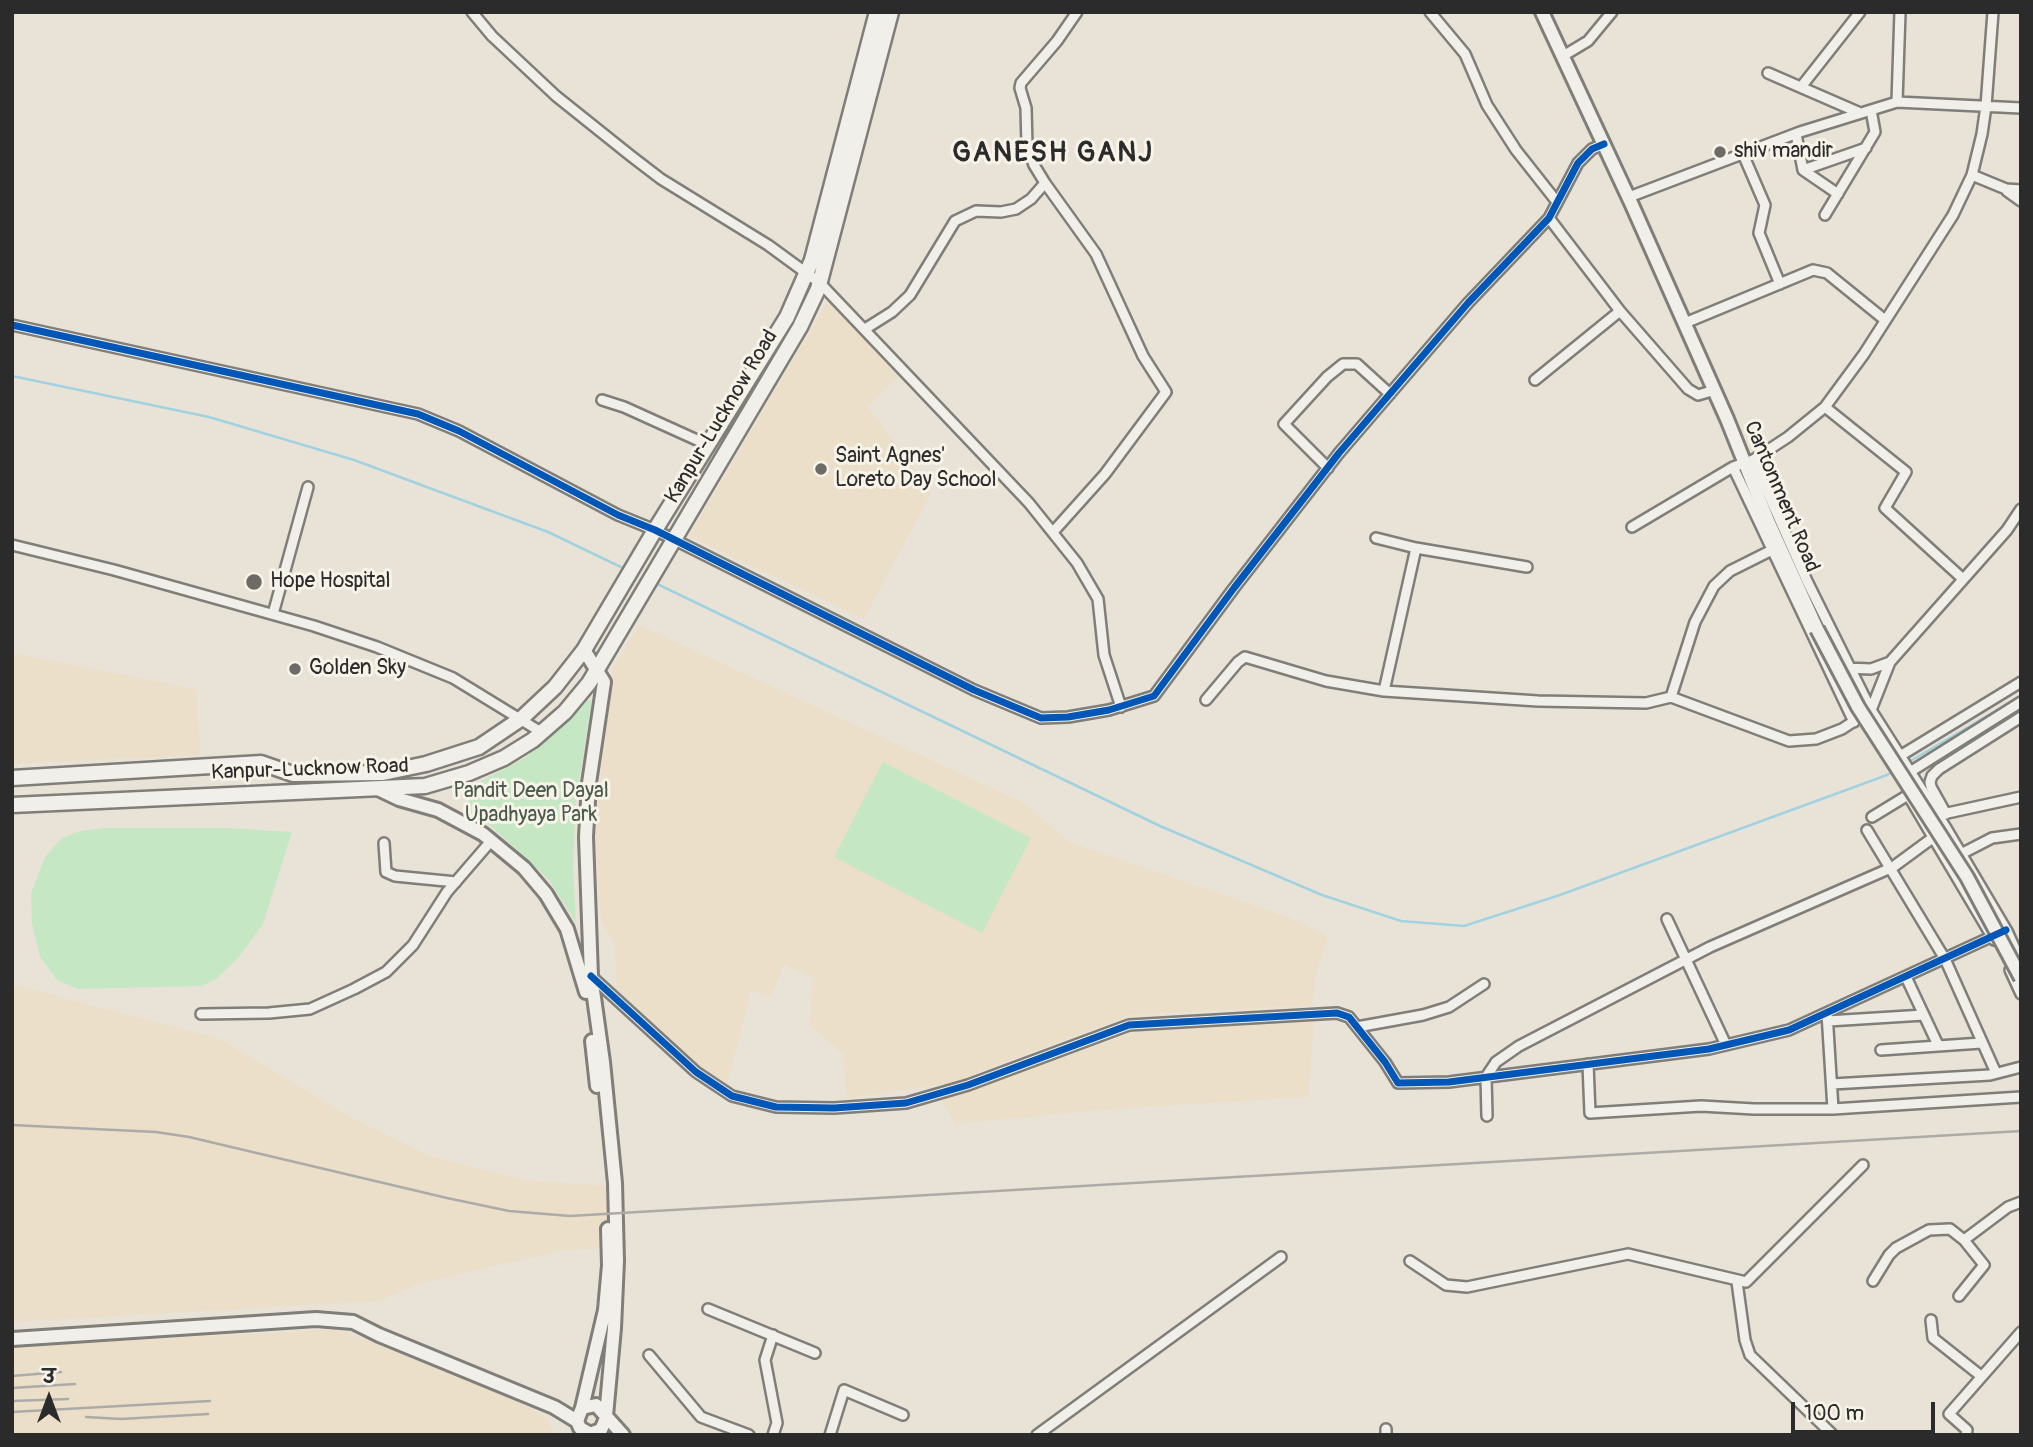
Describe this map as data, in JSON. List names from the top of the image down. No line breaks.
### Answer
{"streets":{"main road":["Kanpur-Lucknow Road"],"street":["Cantonment Road"]},"districts":["GANESH GANJ"],"parks":["Pandit Deen Dayal Upadhyaya Park"],"places":["shiv mandir","Saint Agnes' Loreto Day School","Hope Hospital","Golden Sky"],"scale_bar":"100 m","north":"top"}
